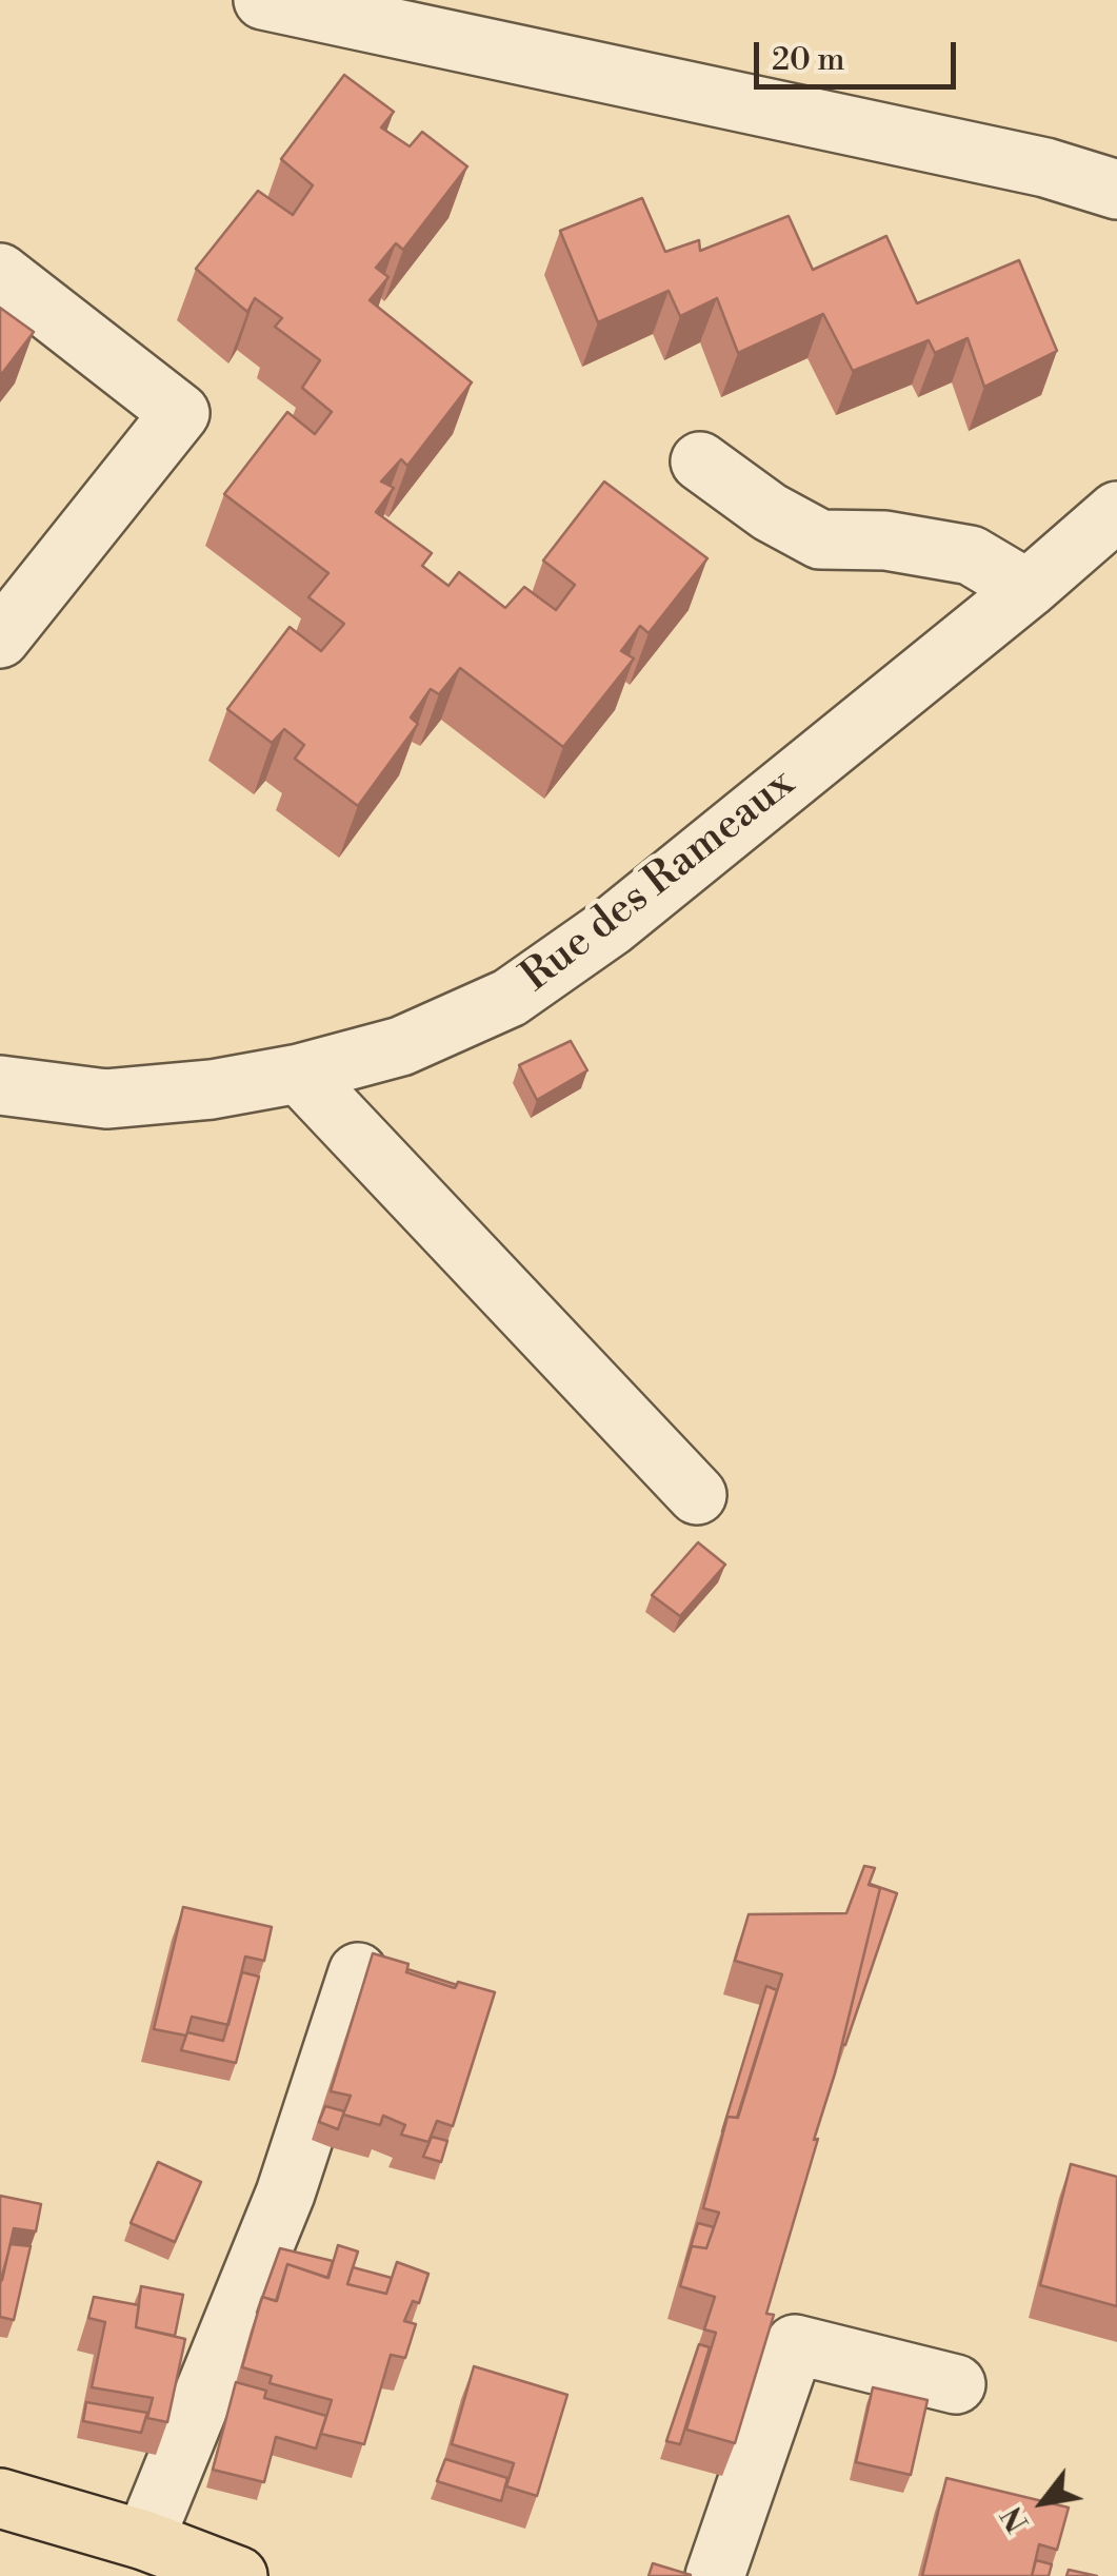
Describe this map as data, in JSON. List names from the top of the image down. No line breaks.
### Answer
{"streets":{"street":["Rue des Rameaux"]},"scale_bar":"20 m","north":"bottom left"}
